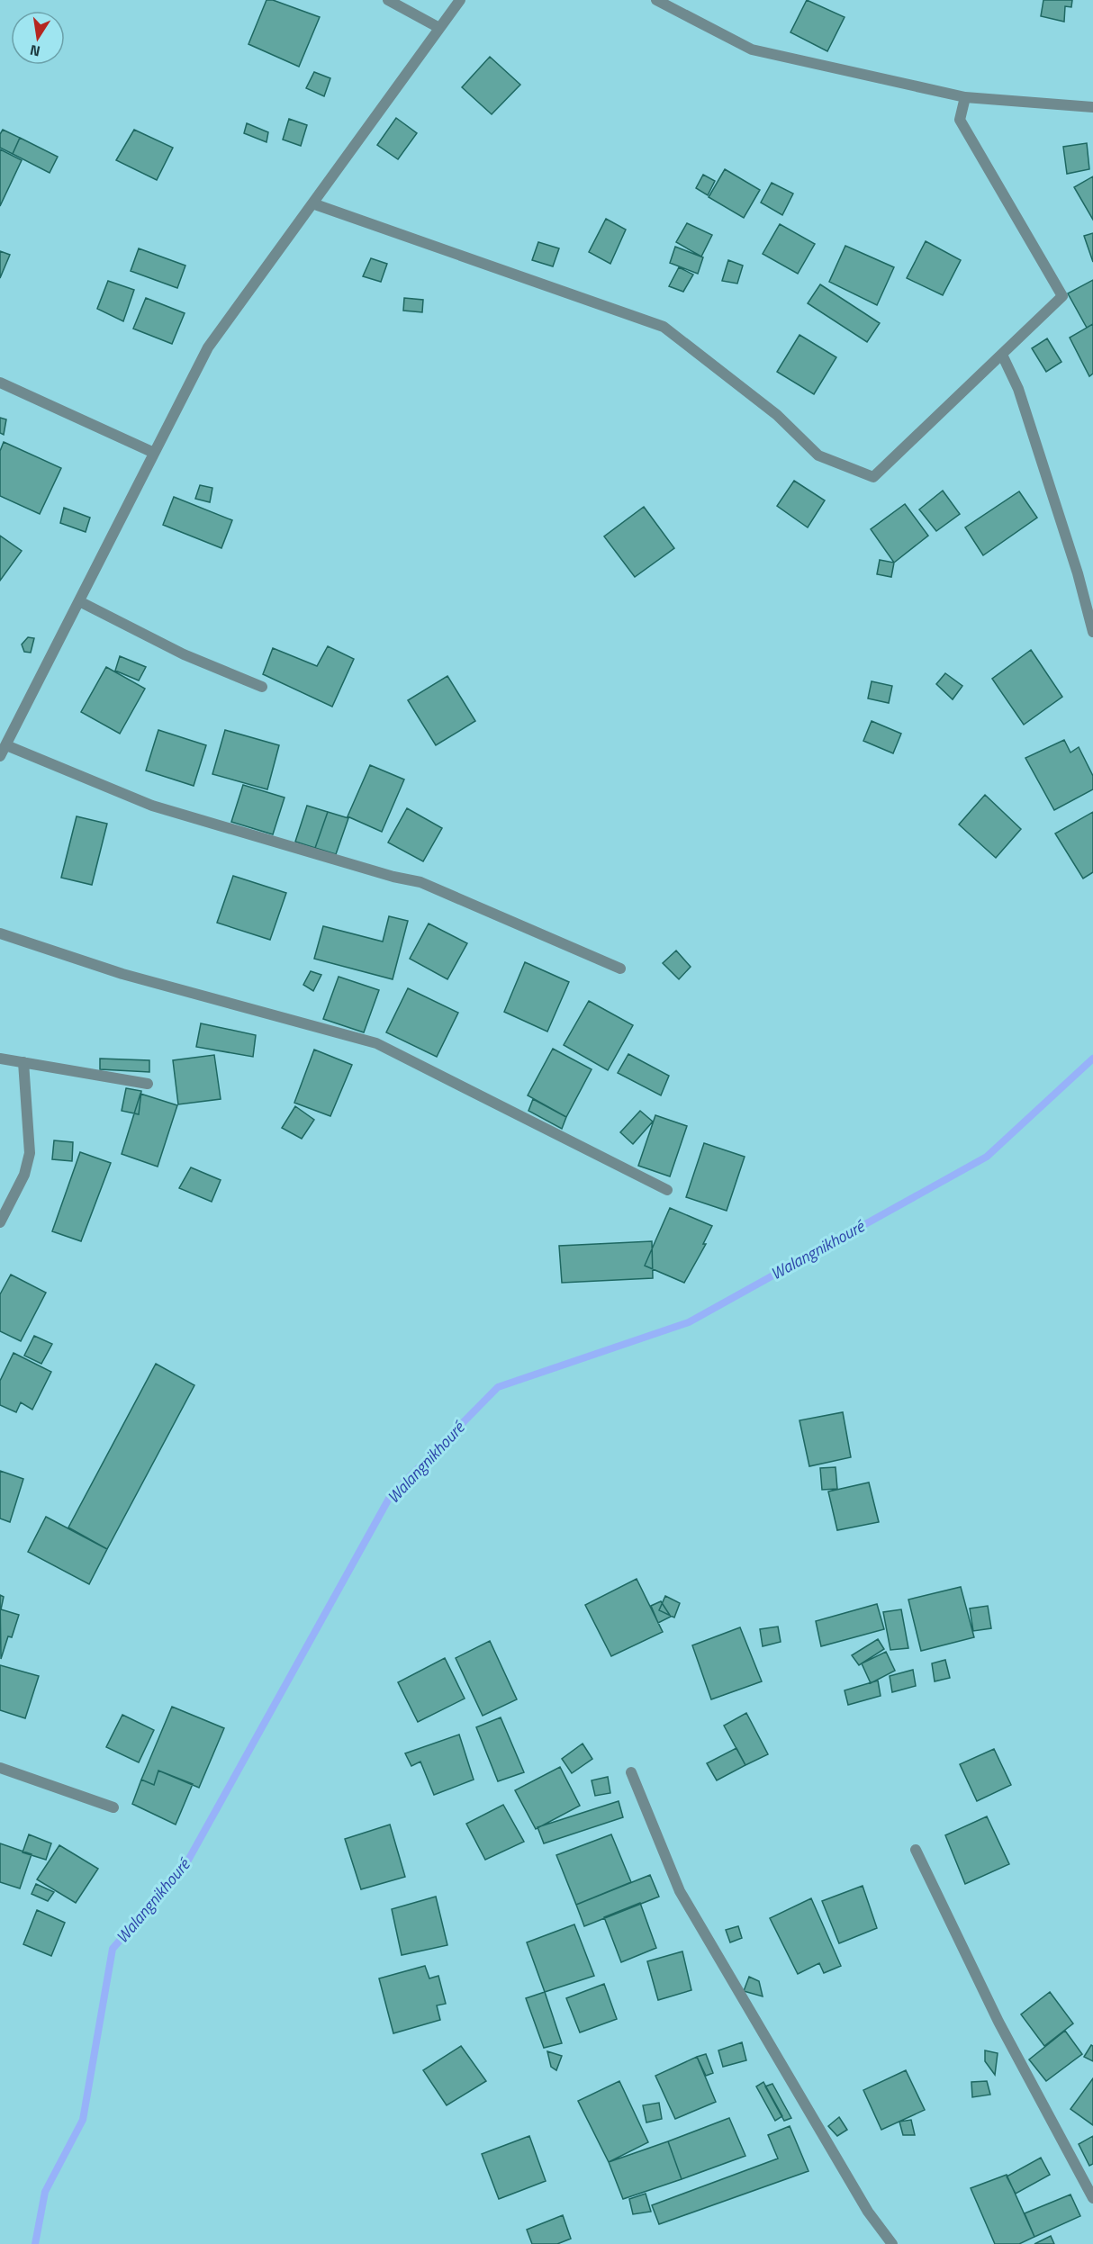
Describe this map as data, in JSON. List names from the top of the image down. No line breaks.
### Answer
{"water":["Walangnikhouré"],"north":"bottom"}
